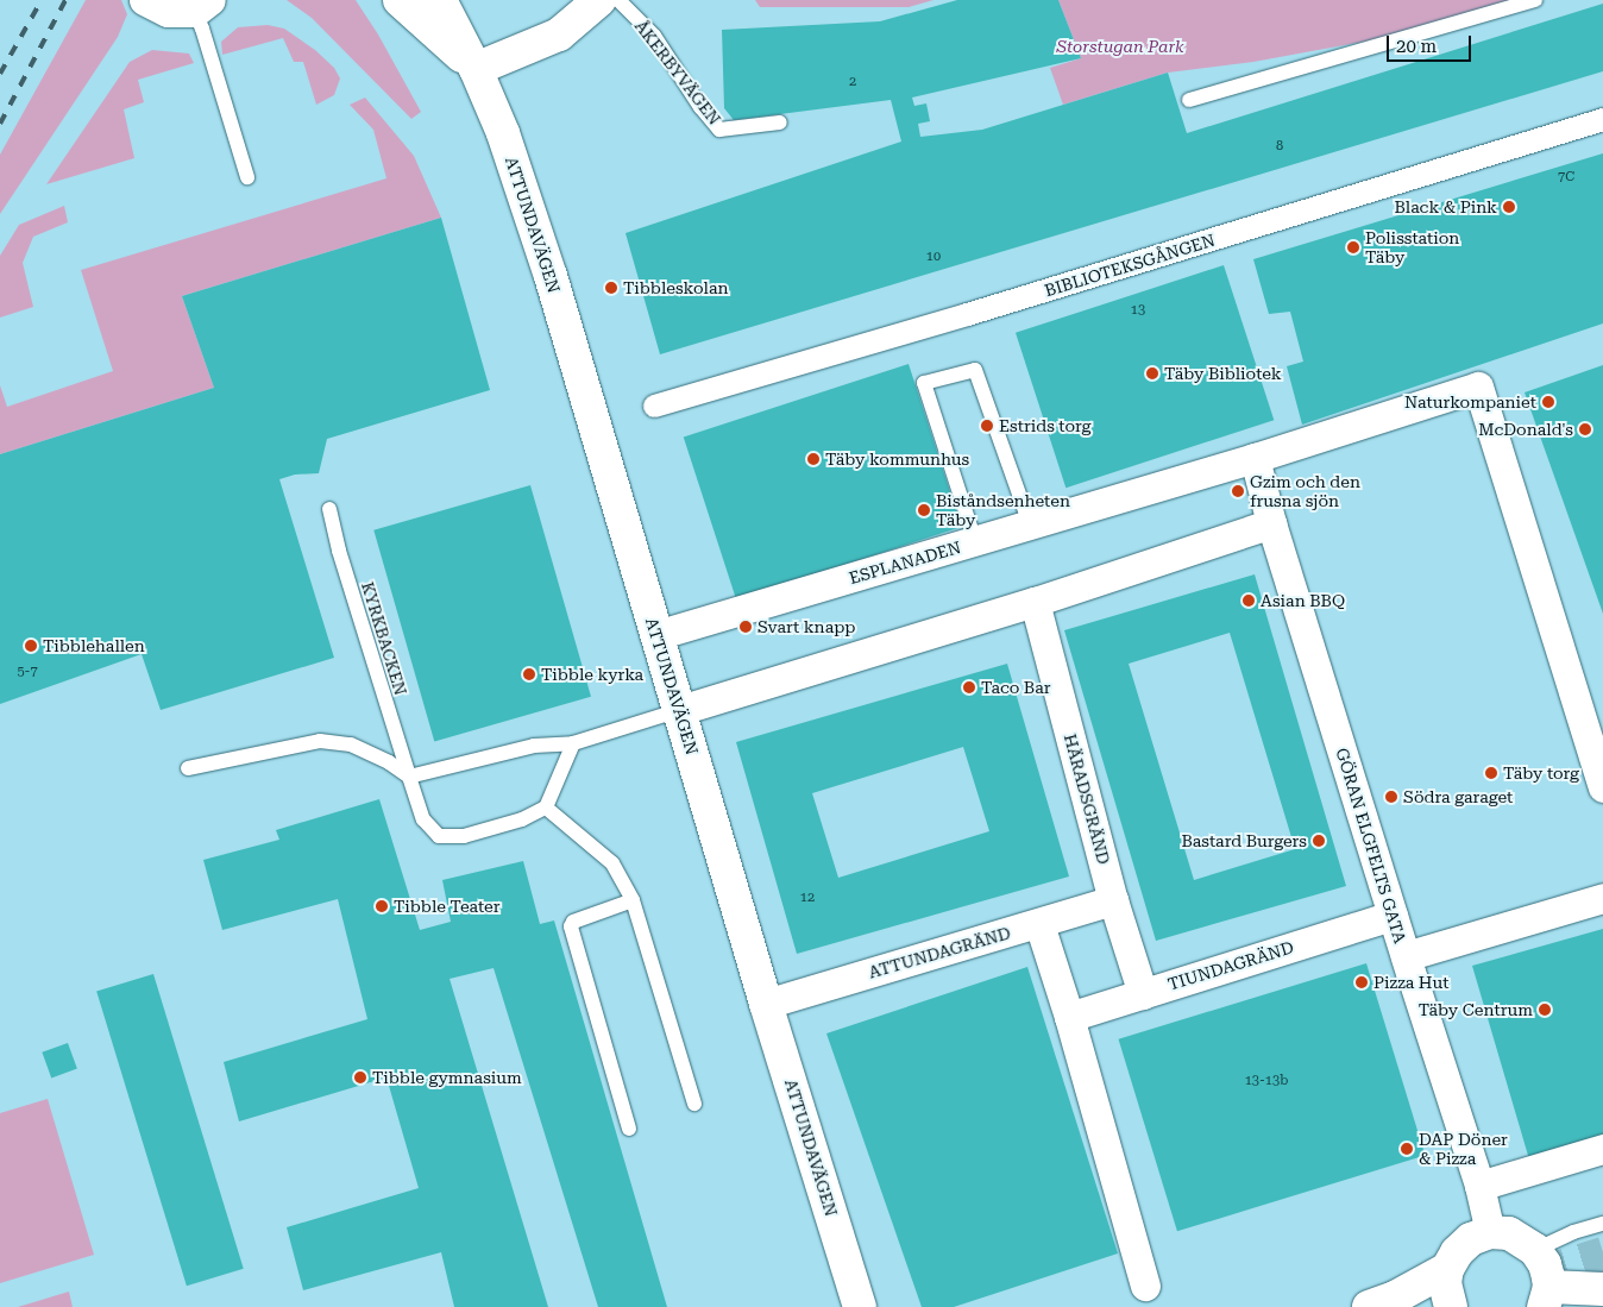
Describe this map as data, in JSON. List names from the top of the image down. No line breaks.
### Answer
{"streets":{"street":["ATTUNDAVÄGEN","BIBLIOTEKSGÅNGEN","ESPLANADEN","HÄRADSGRÄND","GÖRAN ELGFELTS GATA","ATTUNDAGRÄND","TIUNDAGRÄND"],"lane":["ÅKERBYVÄGEN","KYRKBACKEN"]},"crossings":[["ATTUNDAVÄGEN","ESPLANADEN"],["ATTUNDAVÄGEN","ATTUNDAGRÄND"],["ESPLANADEN","GÖRAN ELGFELTS GATA"],["HÄRADSGRÄND","ATTUNDAGRÄND"],["HÄRADSGRÄND","TIUNDAGRÄND"],["GÖRAN ELGFELTS GATA","TIUNDAGRÄND"]],"parks":["Storstugan Park"],"places":["Black & Pink","Polisstation Täby","Tibbleskolan","Täby Bibliotek","Naturkompaniet","Estrids torg","McDonald's","Täby kommunhus","Gzim och den frusna sjön","Biståndsenheten Täby","Asian BBQ","Svart knapp","Tibblehallen","Tibble kyrka","Taco Bar","Täby torg","Södra garaget","Bastard Burgers","Tibble Teater","Pizza Hut","Täby Centrum","Tibble gymnasium","DAP Döner & Pizza"],"house_numbers":["2","8","7C","10","13","5-7","12","13-13b"],"scale_bar":"20 m"}
